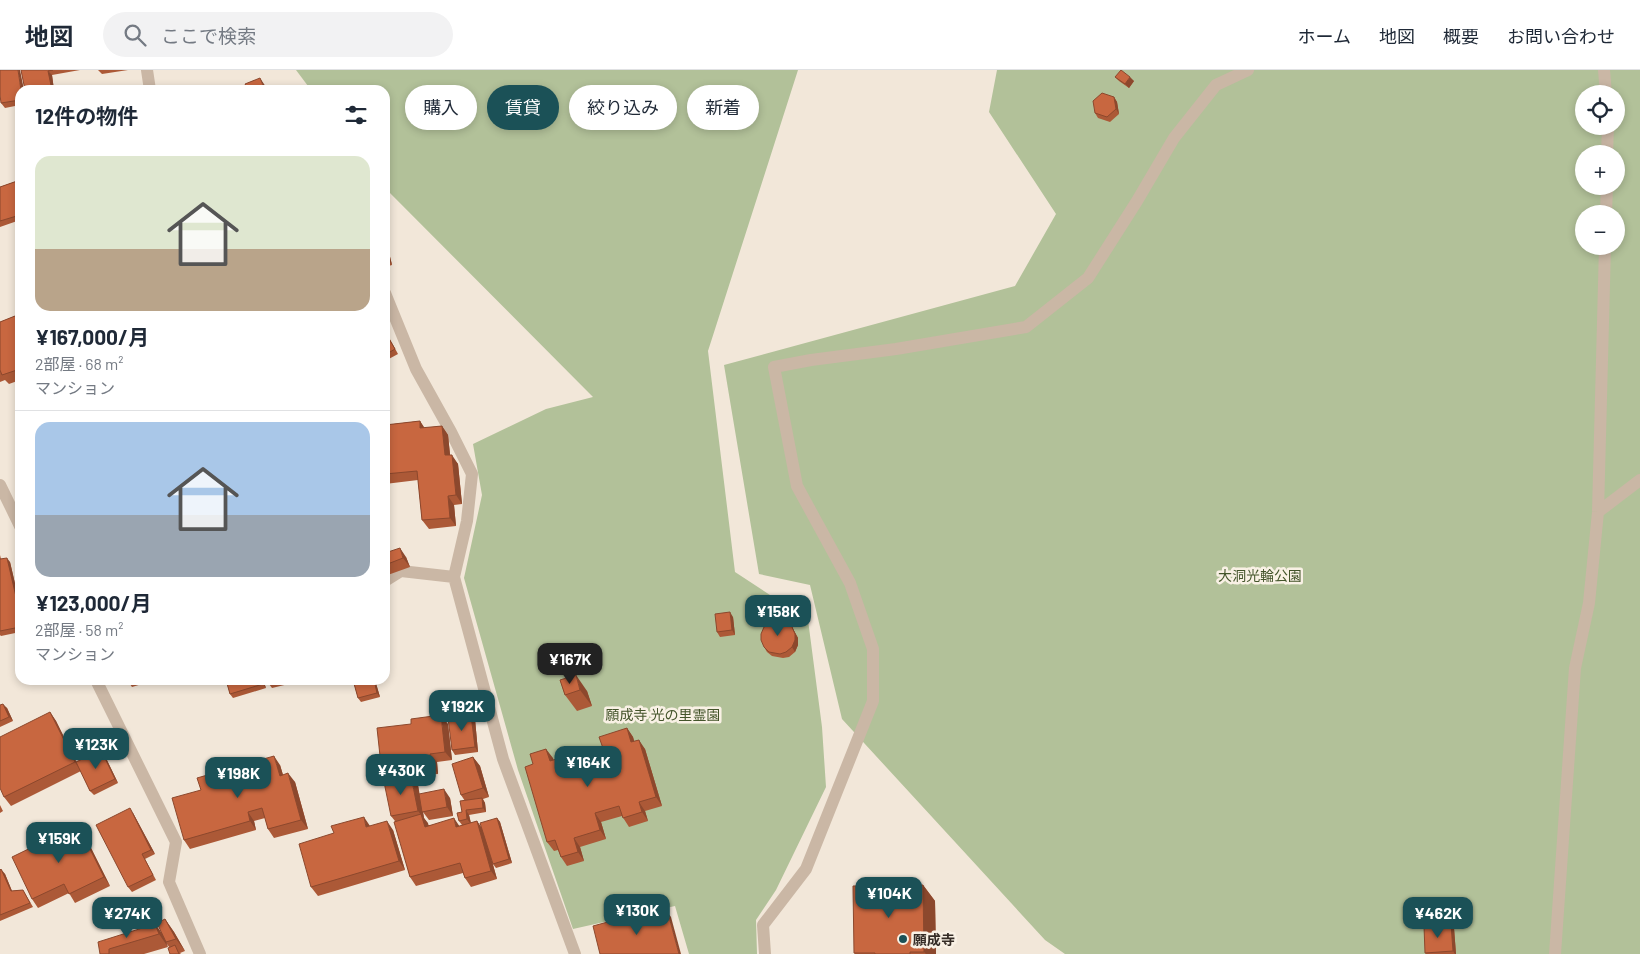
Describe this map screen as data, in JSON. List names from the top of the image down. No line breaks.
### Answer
{"parks":["大洞光輪公園","願成寺 光の里霊園"],"places":["願成寺"],"page":{"header":"地図","search":"ここで検索","nav":["ホーム","地図","概要","お問い合わせ"],"map_buttons":["+","−"],"chip":["購入","賃貸","絞り込み","新着"],"heading":"12件の物件","list":[{"name":"¥167,000/月","note":"2部屋 · 68 m² · マンション"},{"name":"¥123,000/月","note":"2部屋 · 58 m² · マンション"}],"price":["¥158K","¥167K","¥192K","¥123K","¥164K","¥430K","¥198K","¥159K","¥104K","¥130K","¥274K","¥462K"]}}
